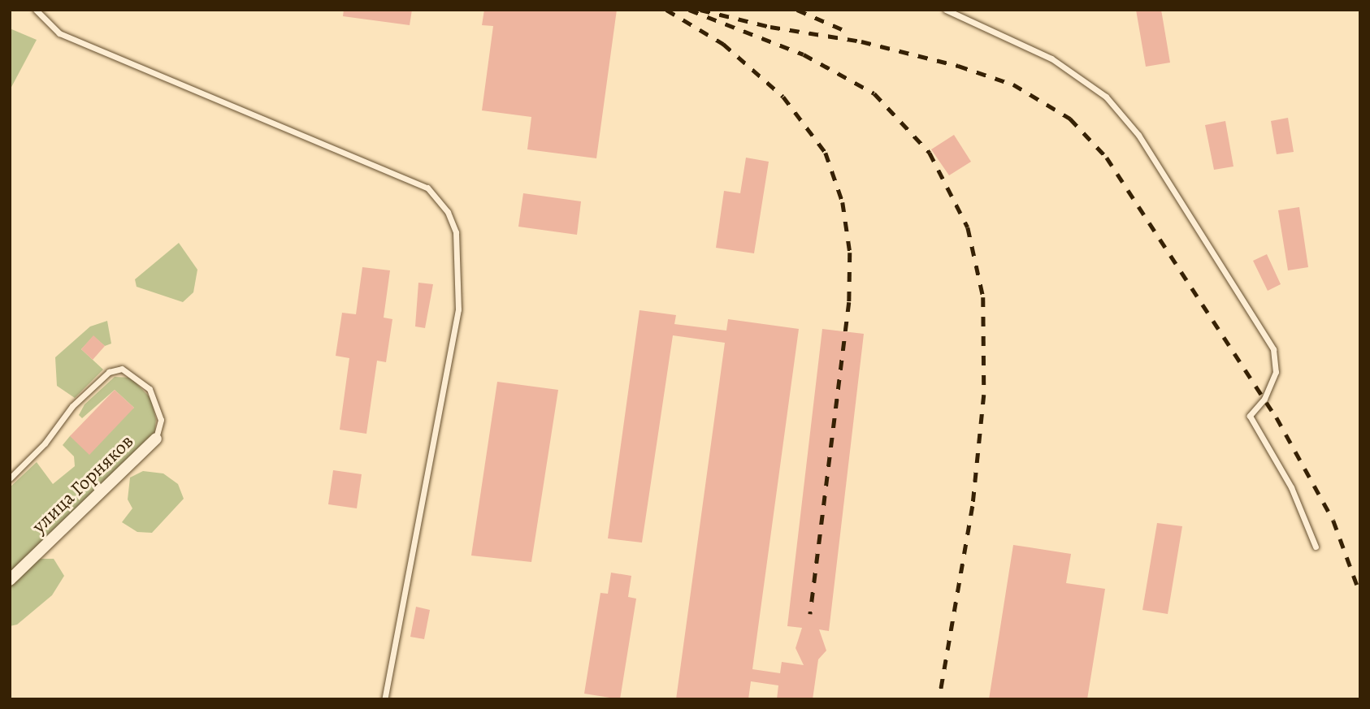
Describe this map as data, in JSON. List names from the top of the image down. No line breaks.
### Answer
{"streets":{"street":["улица Горняков"]}}
